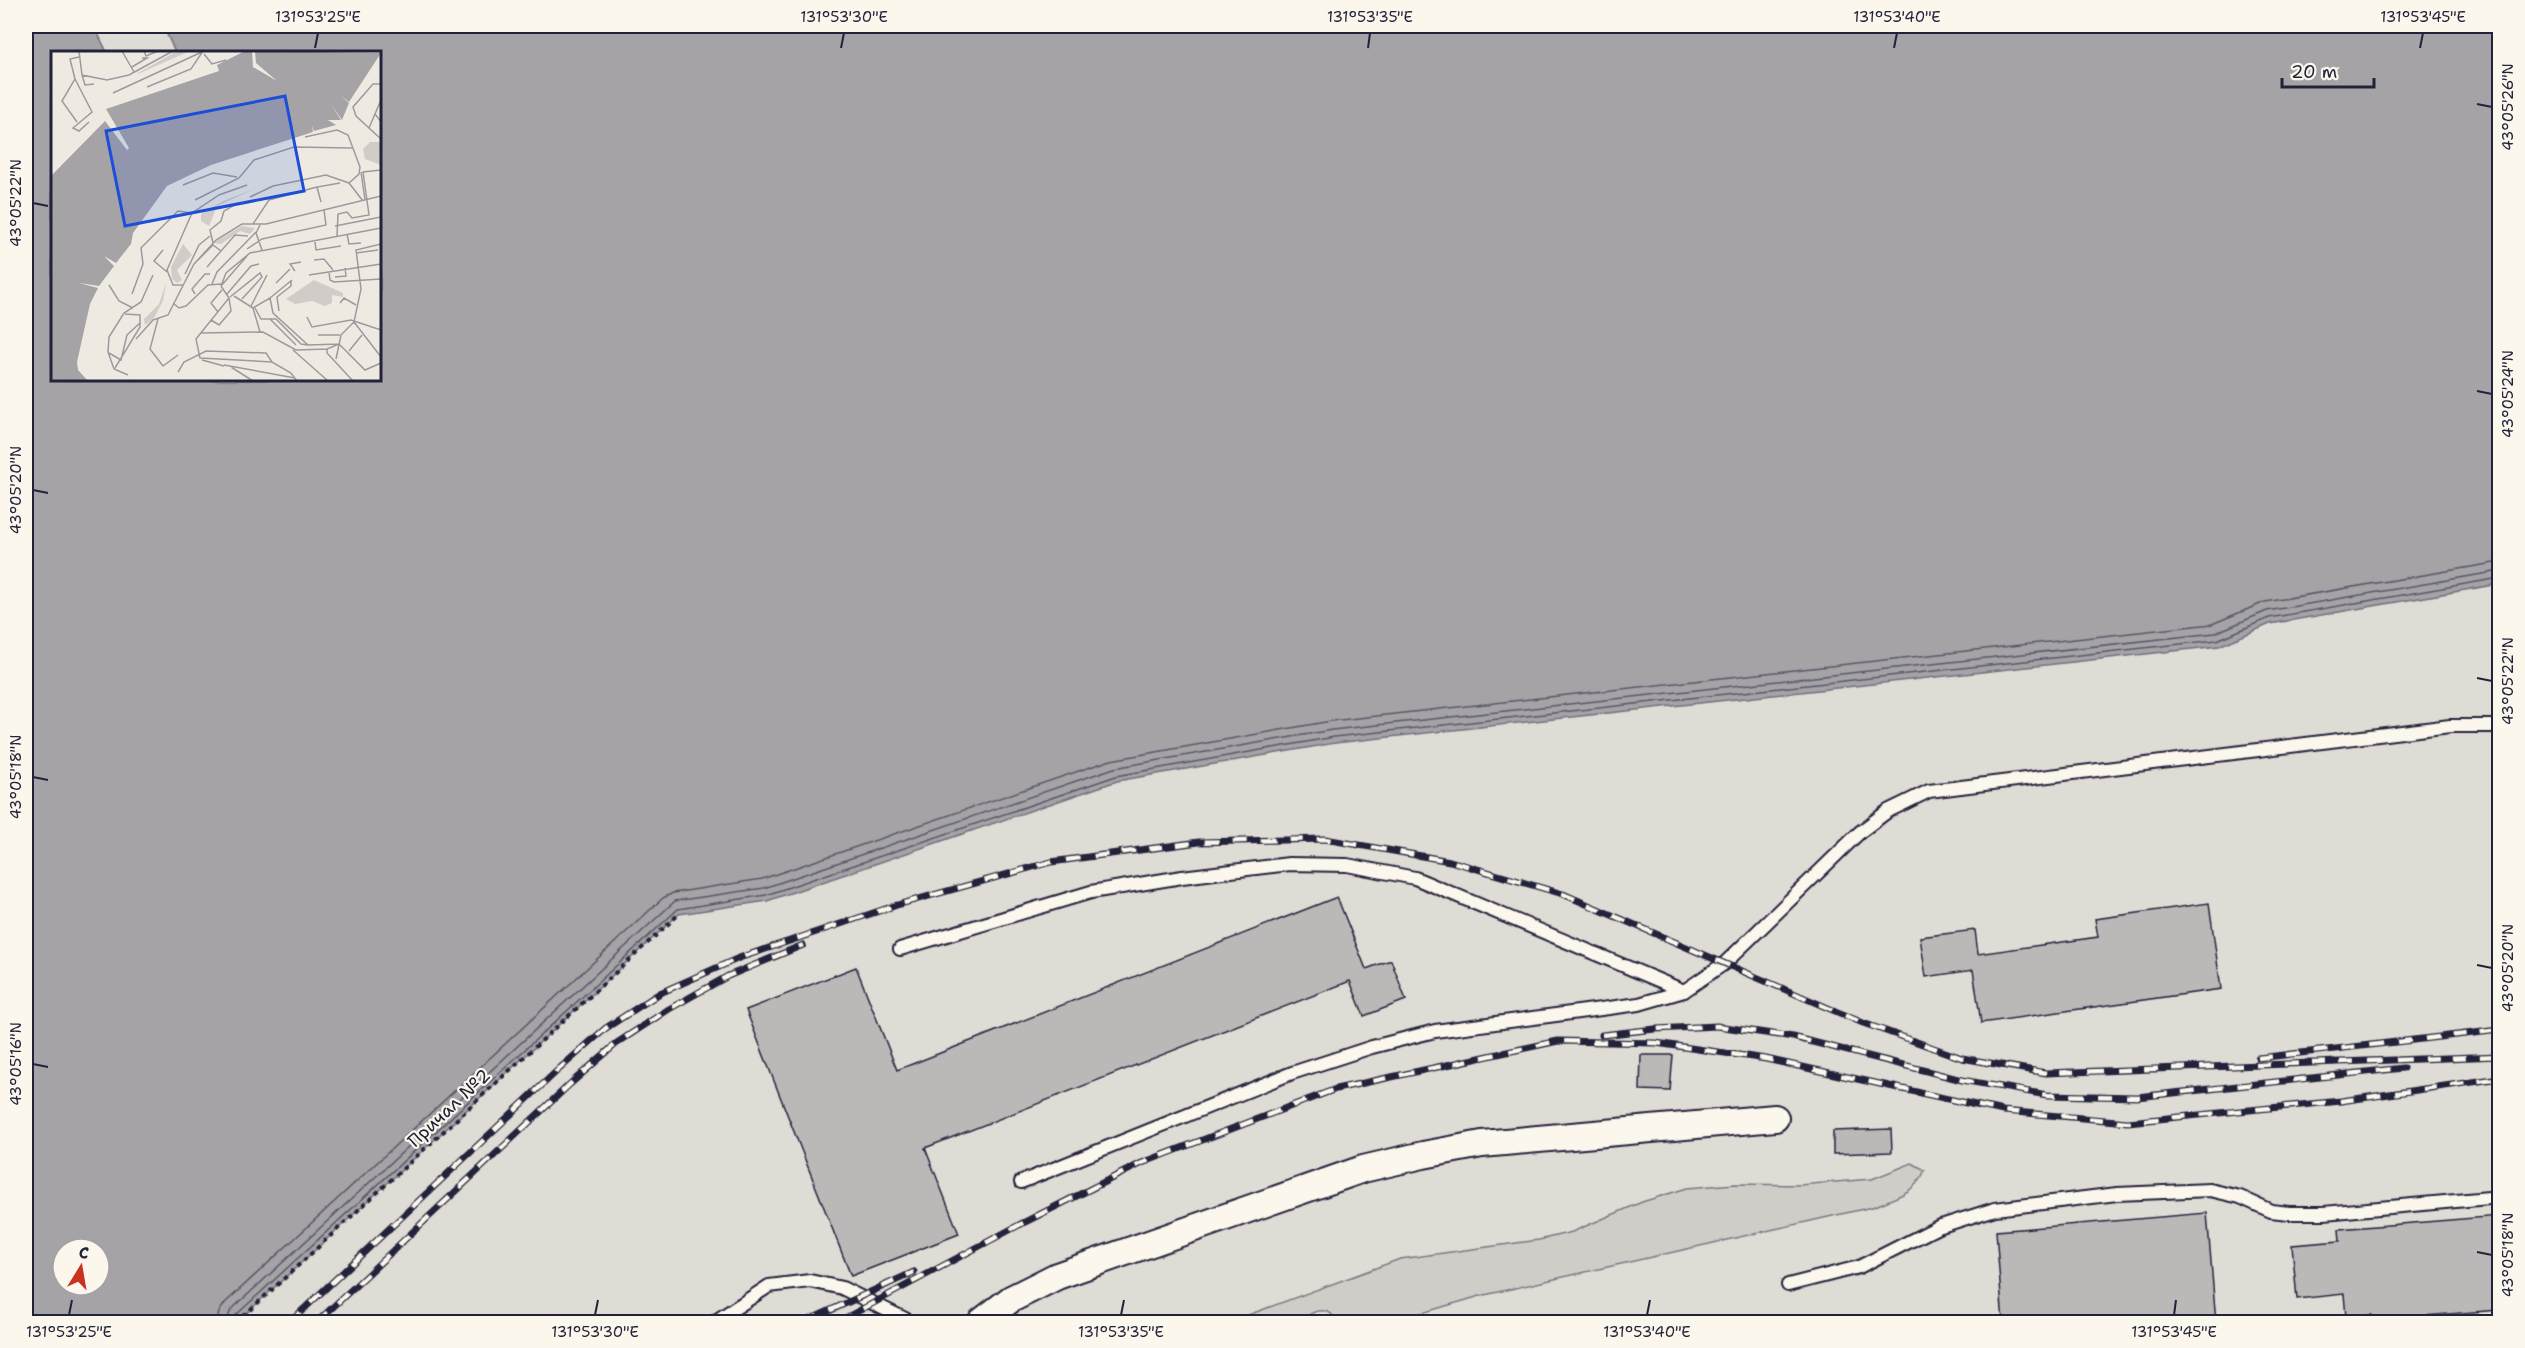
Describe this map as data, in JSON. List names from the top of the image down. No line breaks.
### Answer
{"streets":{"path":["Причал №2"]},"scale_bar":"20 m","north":"top","coordinates":["131°53'25\"E","131°53'30\"E","131°53'35\"E","131°53'40\"E","131°53'45\"E","43°05'26\"N","43°05'22\"N","43°05'24\"N","43°05'20\"N","43°05'18\"N","43°05'16\"N"]}
